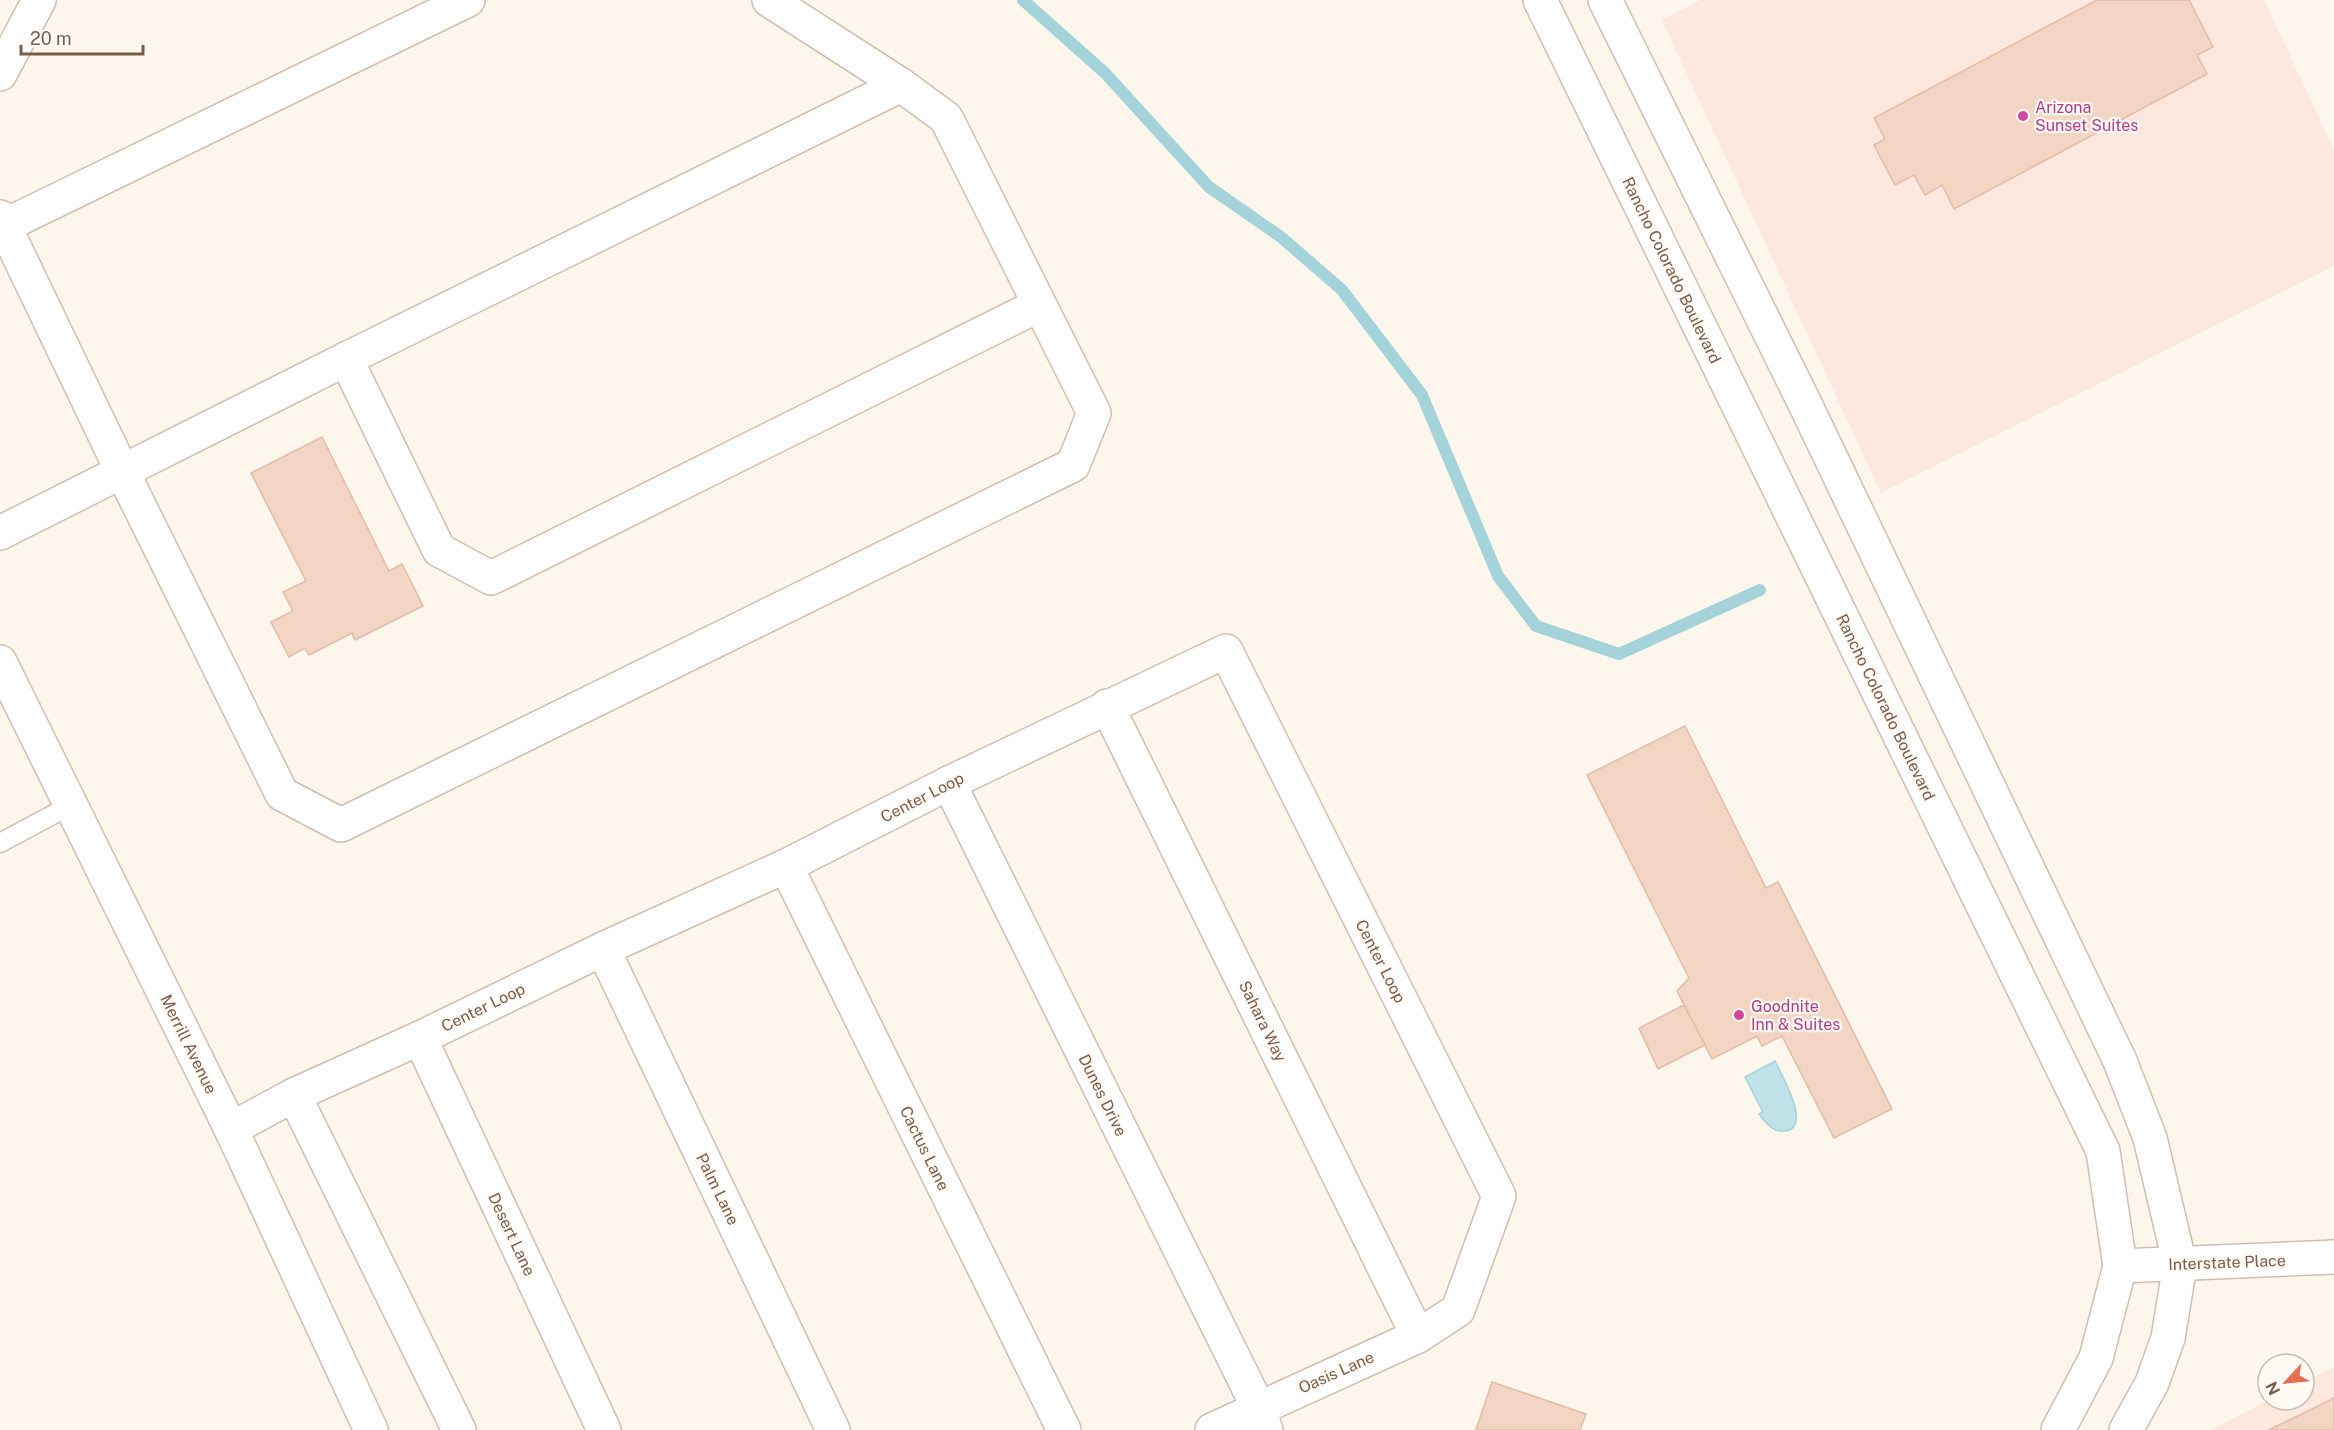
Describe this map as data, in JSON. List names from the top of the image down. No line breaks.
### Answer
{"streets":{"street":["Rancho Colorado Boulevard","Center Loop","Sahara Way","Merrill Avenue","Dunes Drive","Cactus Lane","Palm Lane","Desert Lane","Interstate Place","Oasis Lane"]},"crossings":[["Rancho Colorado Boulevard","Interstate Place"],["Center Loop","Sahara Way"],["Center Loop","Merrill Avenue"],["Center Loop","Dunes Drive"],["Center Loop","Cactus Lane"],["Center Loop","Palm Lane"],["Center Loop","Desert Lane"],["Center Loop","Oasis Lane"],["Sahara Way","Oasis Lane"],["Dunes Drive","Oasis Lane"]],"places":["Arizona Sunset Suites","Goodnite Inn & Suites"],"scale_bar":"20 m","north":"bottom left"}
